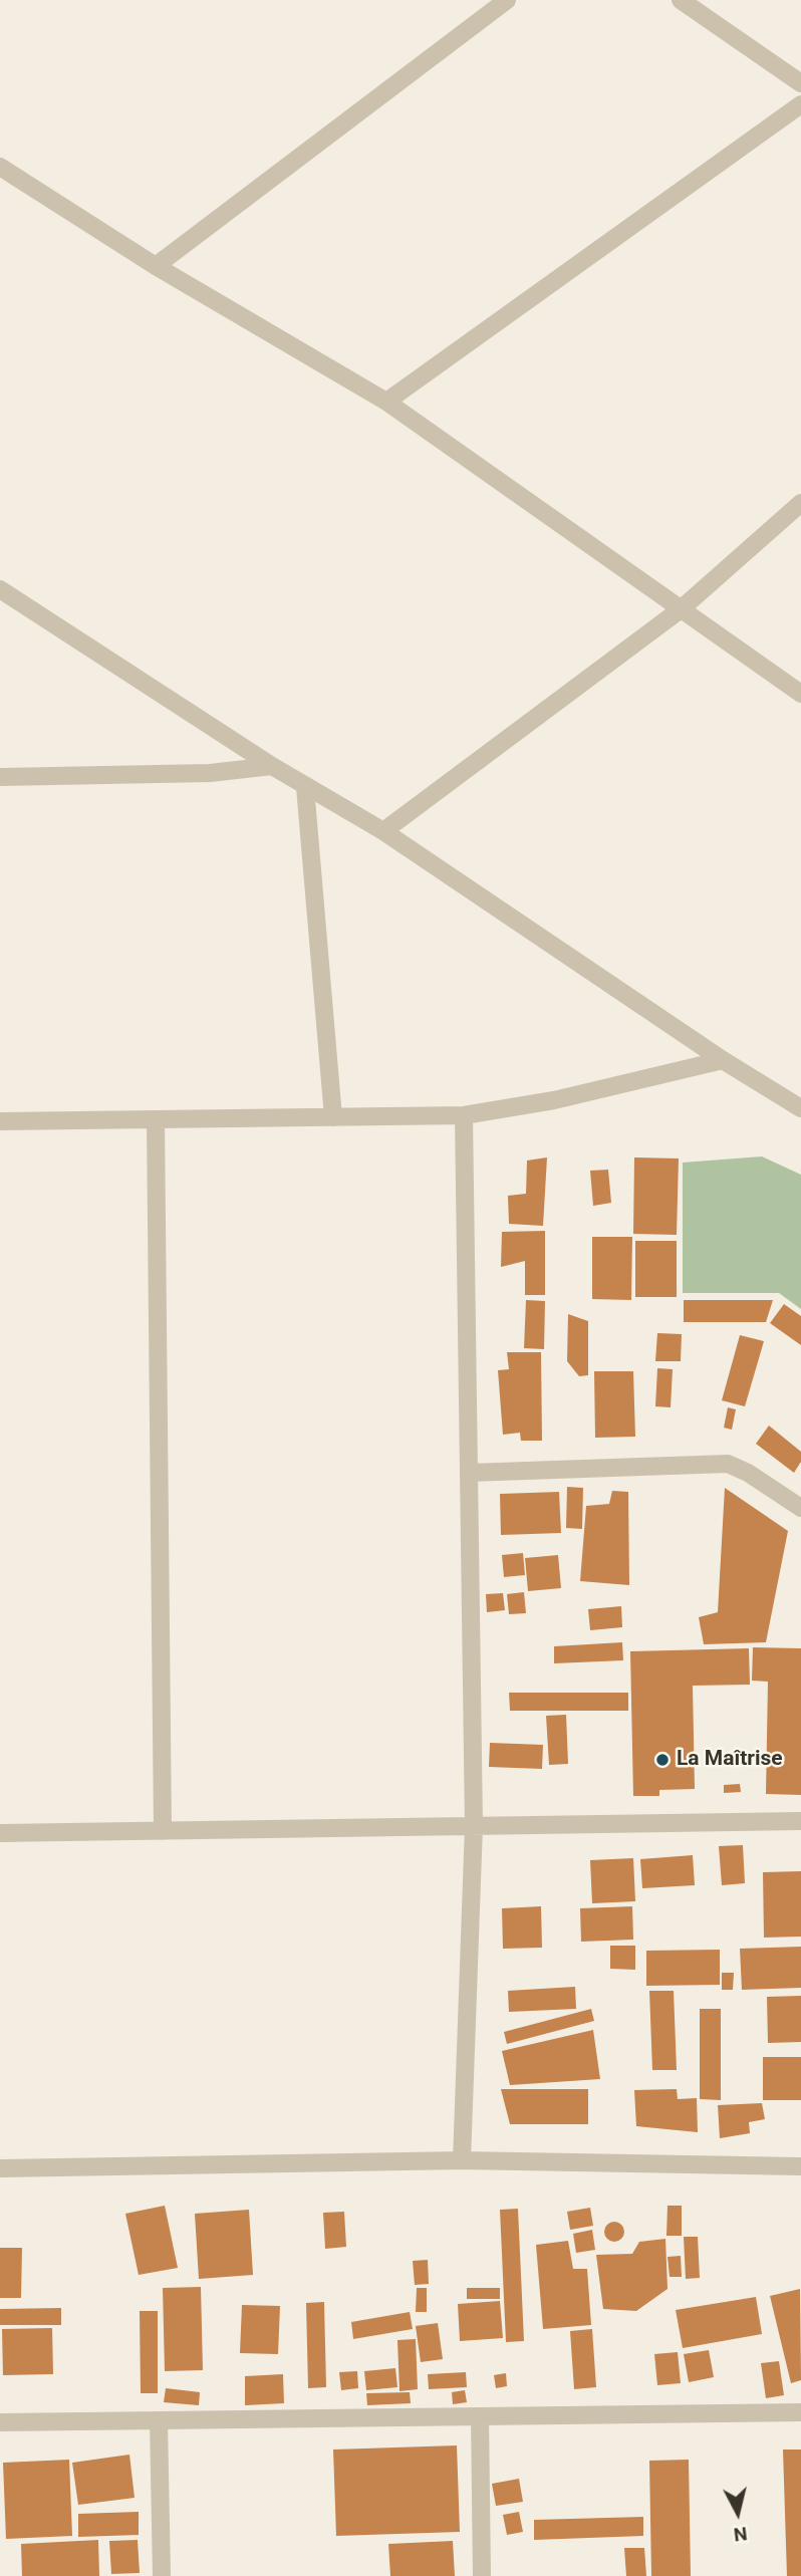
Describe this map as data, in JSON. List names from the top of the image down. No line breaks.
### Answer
{"places":["La Maîtrise"],"north":"bottom"}
